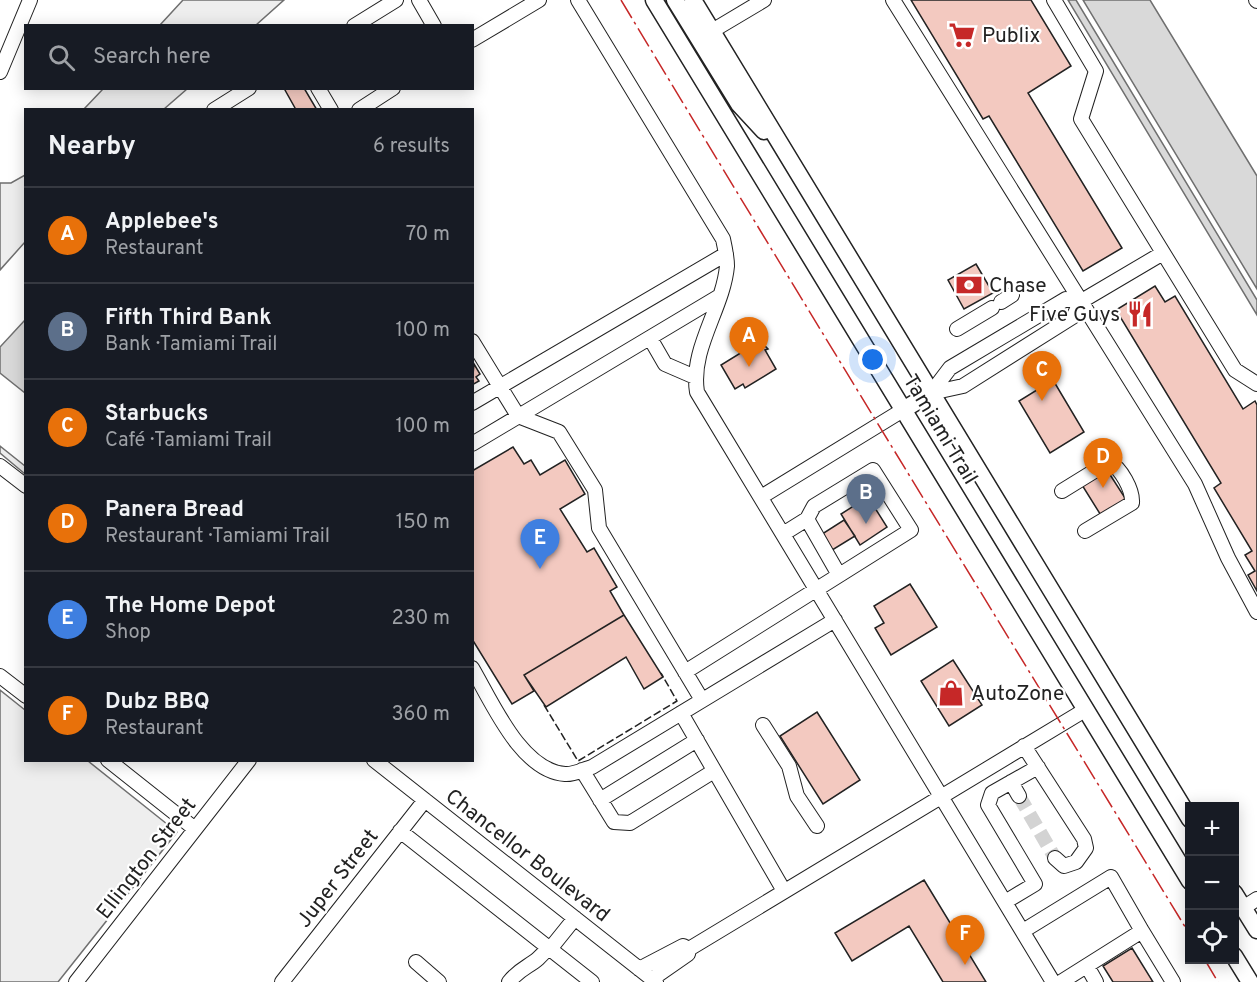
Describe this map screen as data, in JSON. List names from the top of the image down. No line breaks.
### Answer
{"streets":{"main road":["Tamiami Trail"],"street":["Chancellor Boulevard","Ellington Street","Juper Street"]},"crossings":[["Chancellor Boulevard","Juper Street"]],"places":{"supermarket":["Publix"],"bank":["Chase"],"restaurant":["Five Guys"],"shop":["AutoZone"]},"page":{"search":"Search here","heading":["Nearby","6 results"],"list":[{"mark":"A","name":"Applebee's","note":"Restaurant","value":"70 m"},{"mark":"B","name":"Fifth Third Bank","note":"Bank · Tamiami Trail","value":"100 m"},{"mark":"C","name":"Starbucks","note":"Café · Tamiami Trail","value":"100 m"},{"mark":"D","name":"Panera Bread","note":"Restaurant · Tamiami Trail","value":"150 m"},{"mark":"E","name":"The Home Depot","note":"Shop","value":"230 m"},{"mark":"F","name":"Dubz BBQ","note":"Restaurant","value":"360 m"}],"pins":["A","C","D","B","E","F"],"map_buttons":["+","−"]}}
